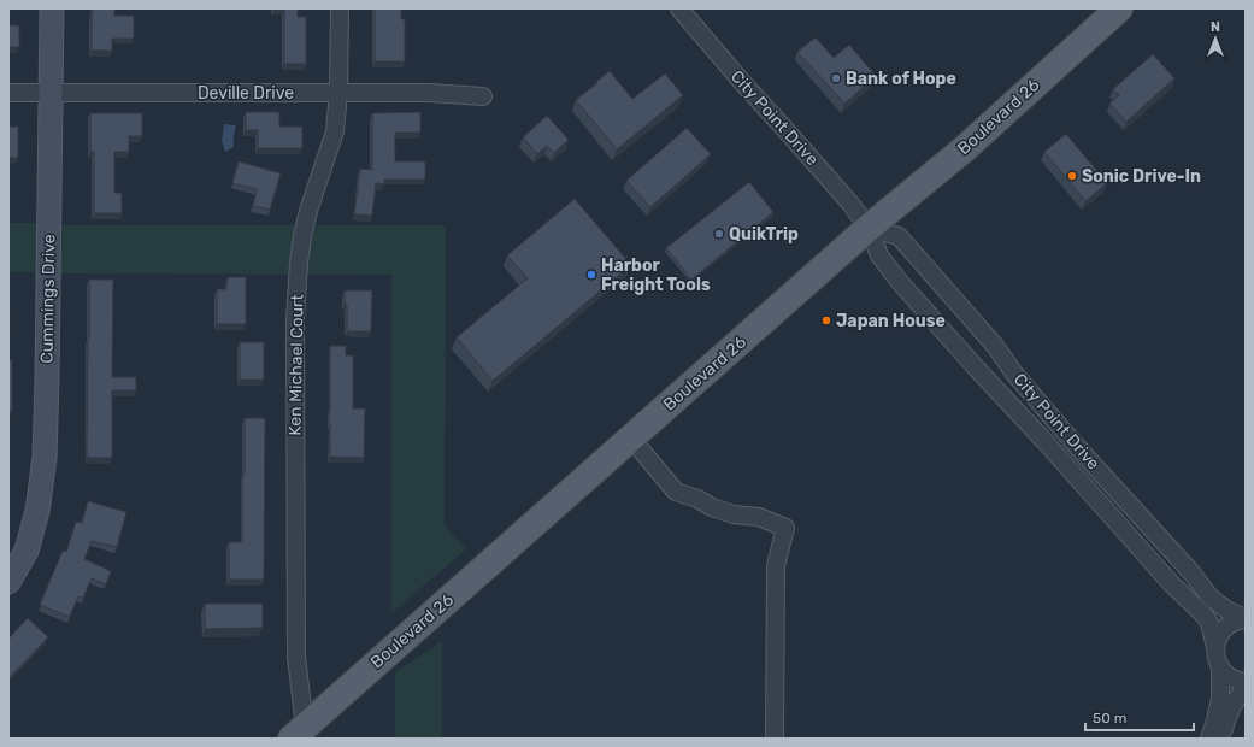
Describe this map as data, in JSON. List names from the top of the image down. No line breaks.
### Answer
{"streets":{"main road":["Boulevard 26"],"street":["Deville Drive","City Point Drive","Cummings Drive","Ken Michael Court"]},"crossings":[["Deville Drive","Cummings Drive"],["Deville Drive","Ken Michael Court"],["Boulevard 26","City Point Drive"],["Boulevard 26","Ken Michael Court"]],"places":["Bank of Hope","Sonic Drive-In","QuikTrip","Harbor Freight Tools","Japan House"],"scale_bar":"50 m","north":"top"}
